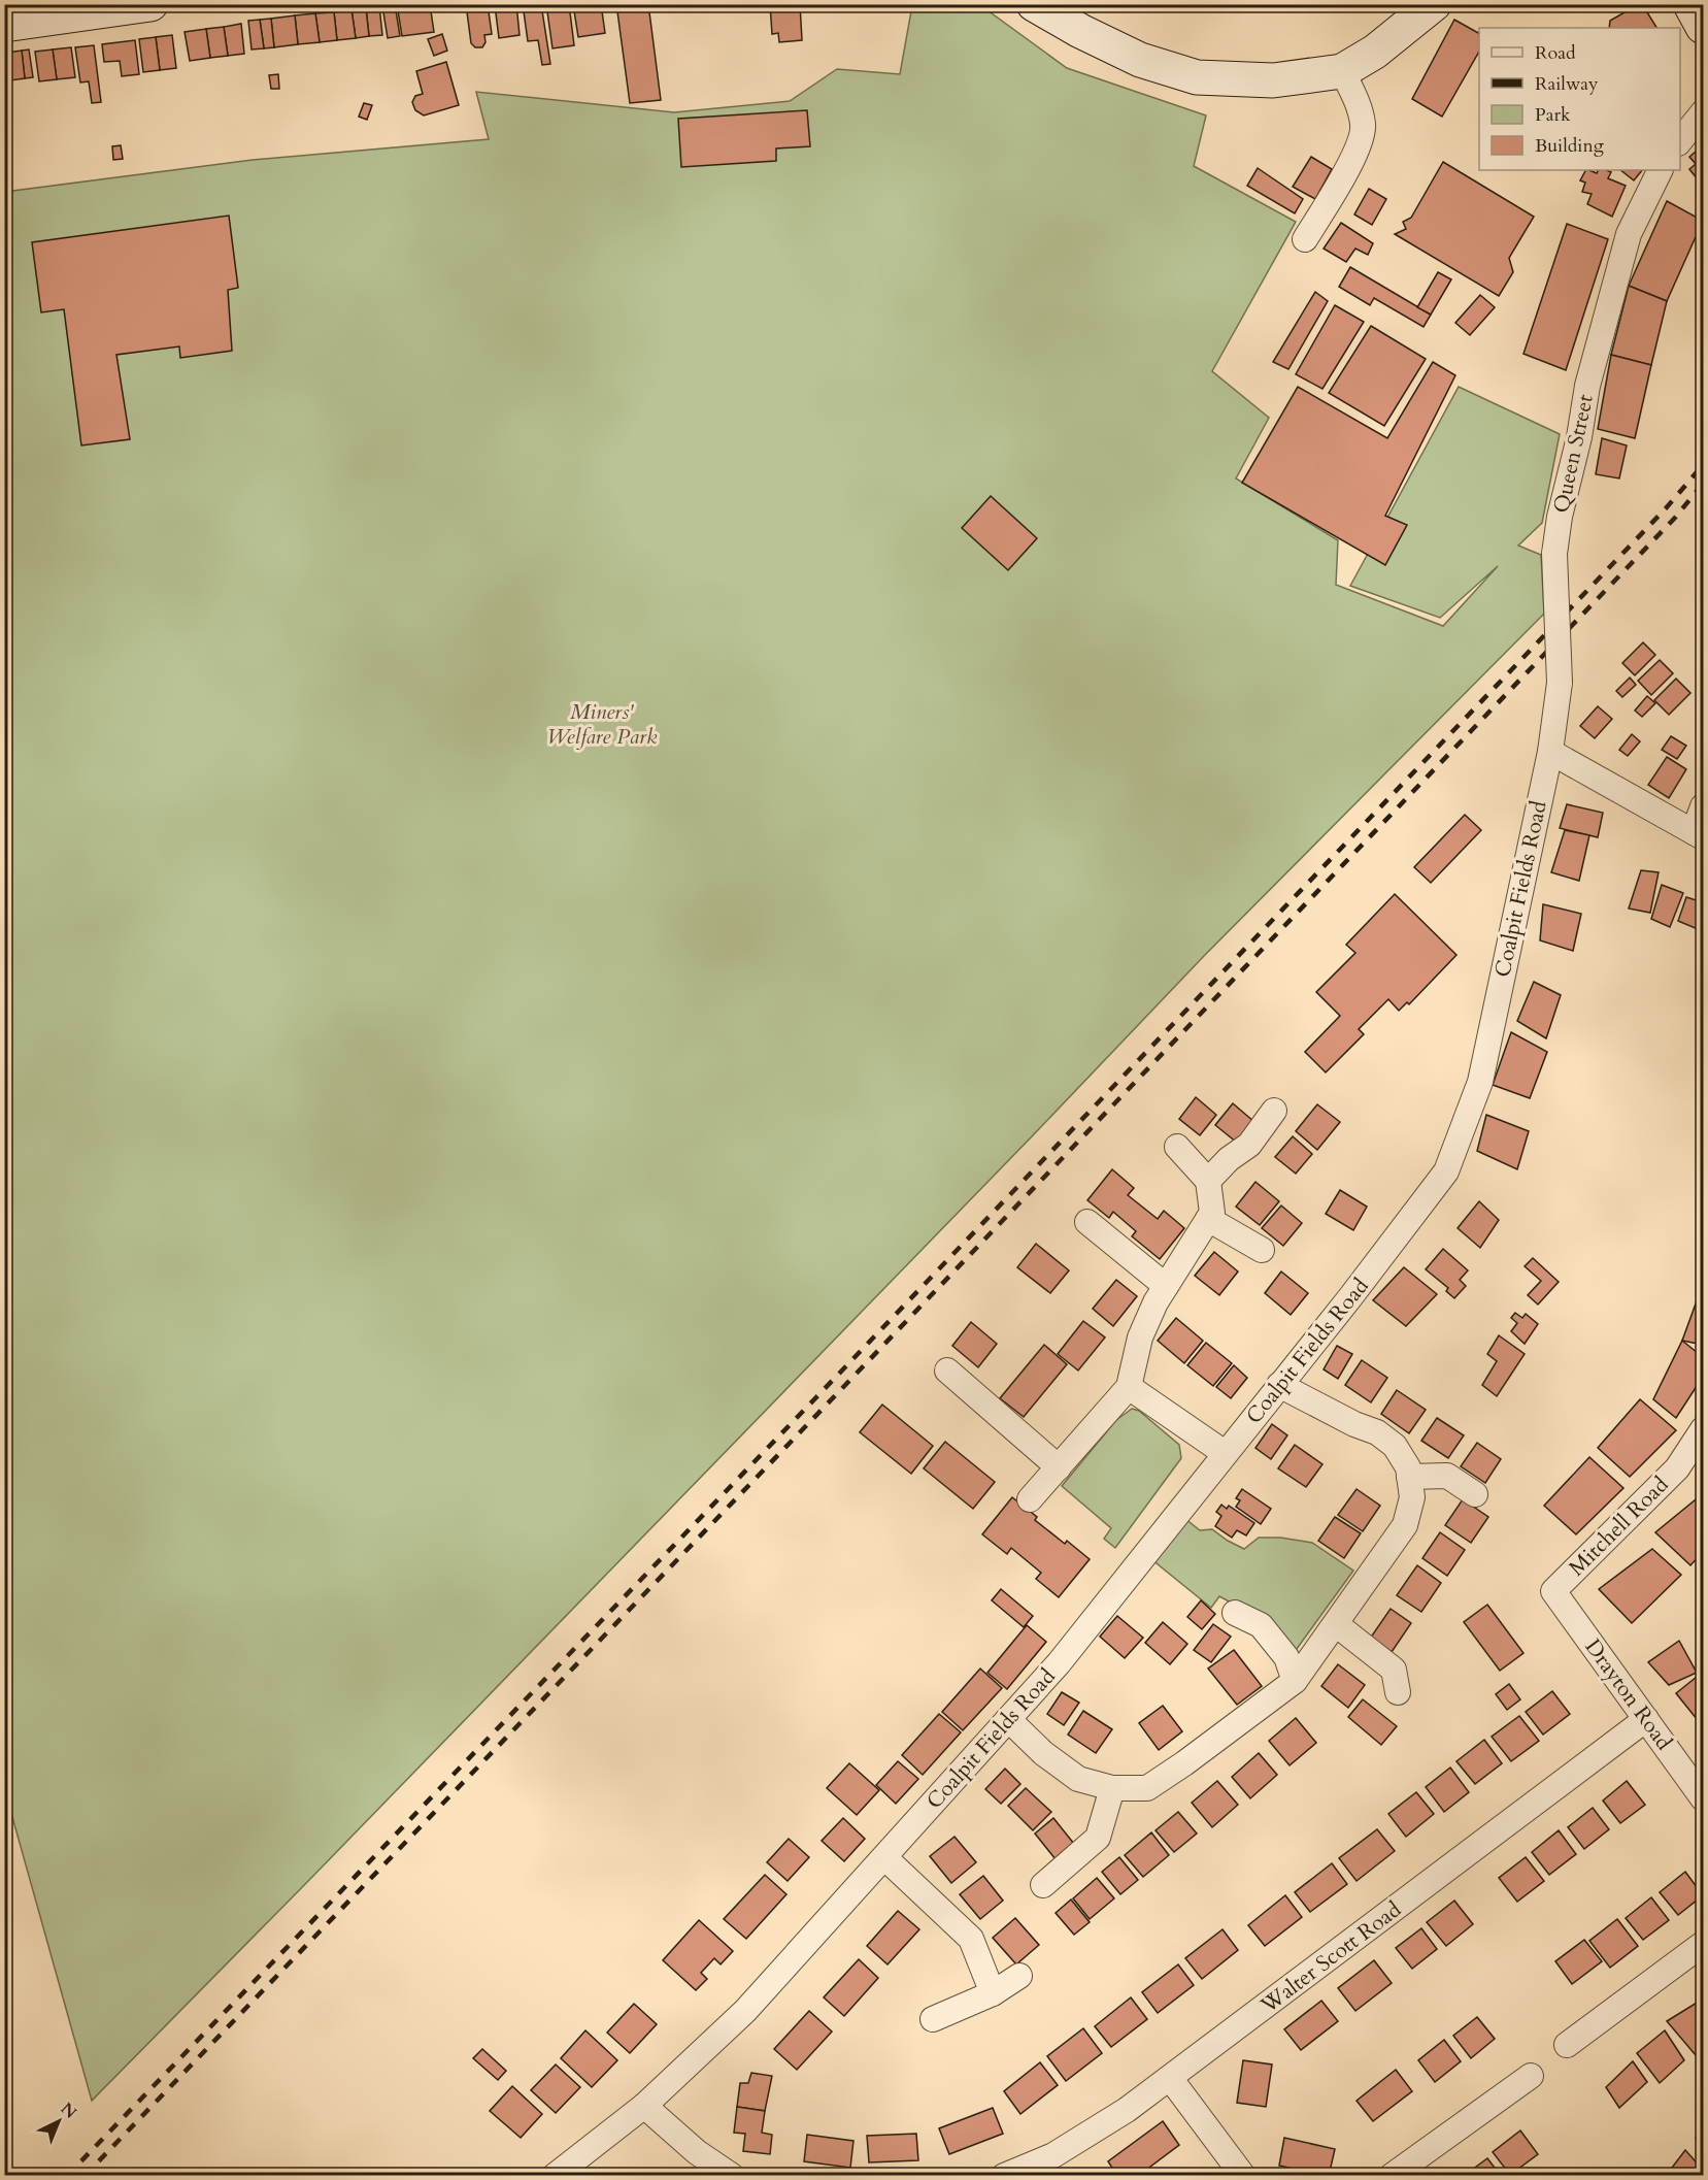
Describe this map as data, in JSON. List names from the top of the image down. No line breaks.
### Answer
{"streets":{"street":["Queen Street","Coalpit Fields Road","Mitchell Road","Drayton Road","Walter Scott Road"]},"crossings":[["Queen Street","Coalpit Fields Road"],["Mitchell Road","Drayton Road"],["Drayton Road","Walter Scott Road"]],"parks":["Miners' Welfare Park"],"legend":["Road","Railway","Park","Building"],"north":"top right"}
